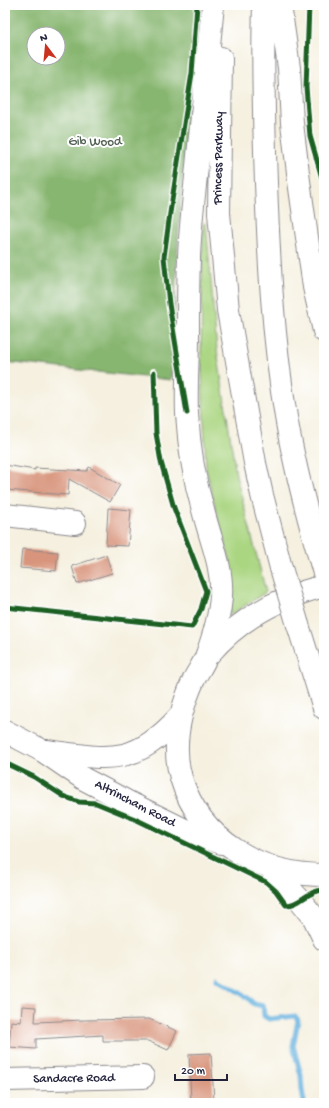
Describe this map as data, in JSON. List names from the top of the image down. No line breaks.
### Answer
{"streets":{"main road":["Princess Parkway","Altrincham Road","Sandacre Road"]},"parks":["Gib Wood"],"scale_bar":"20 m","north":"top"}
